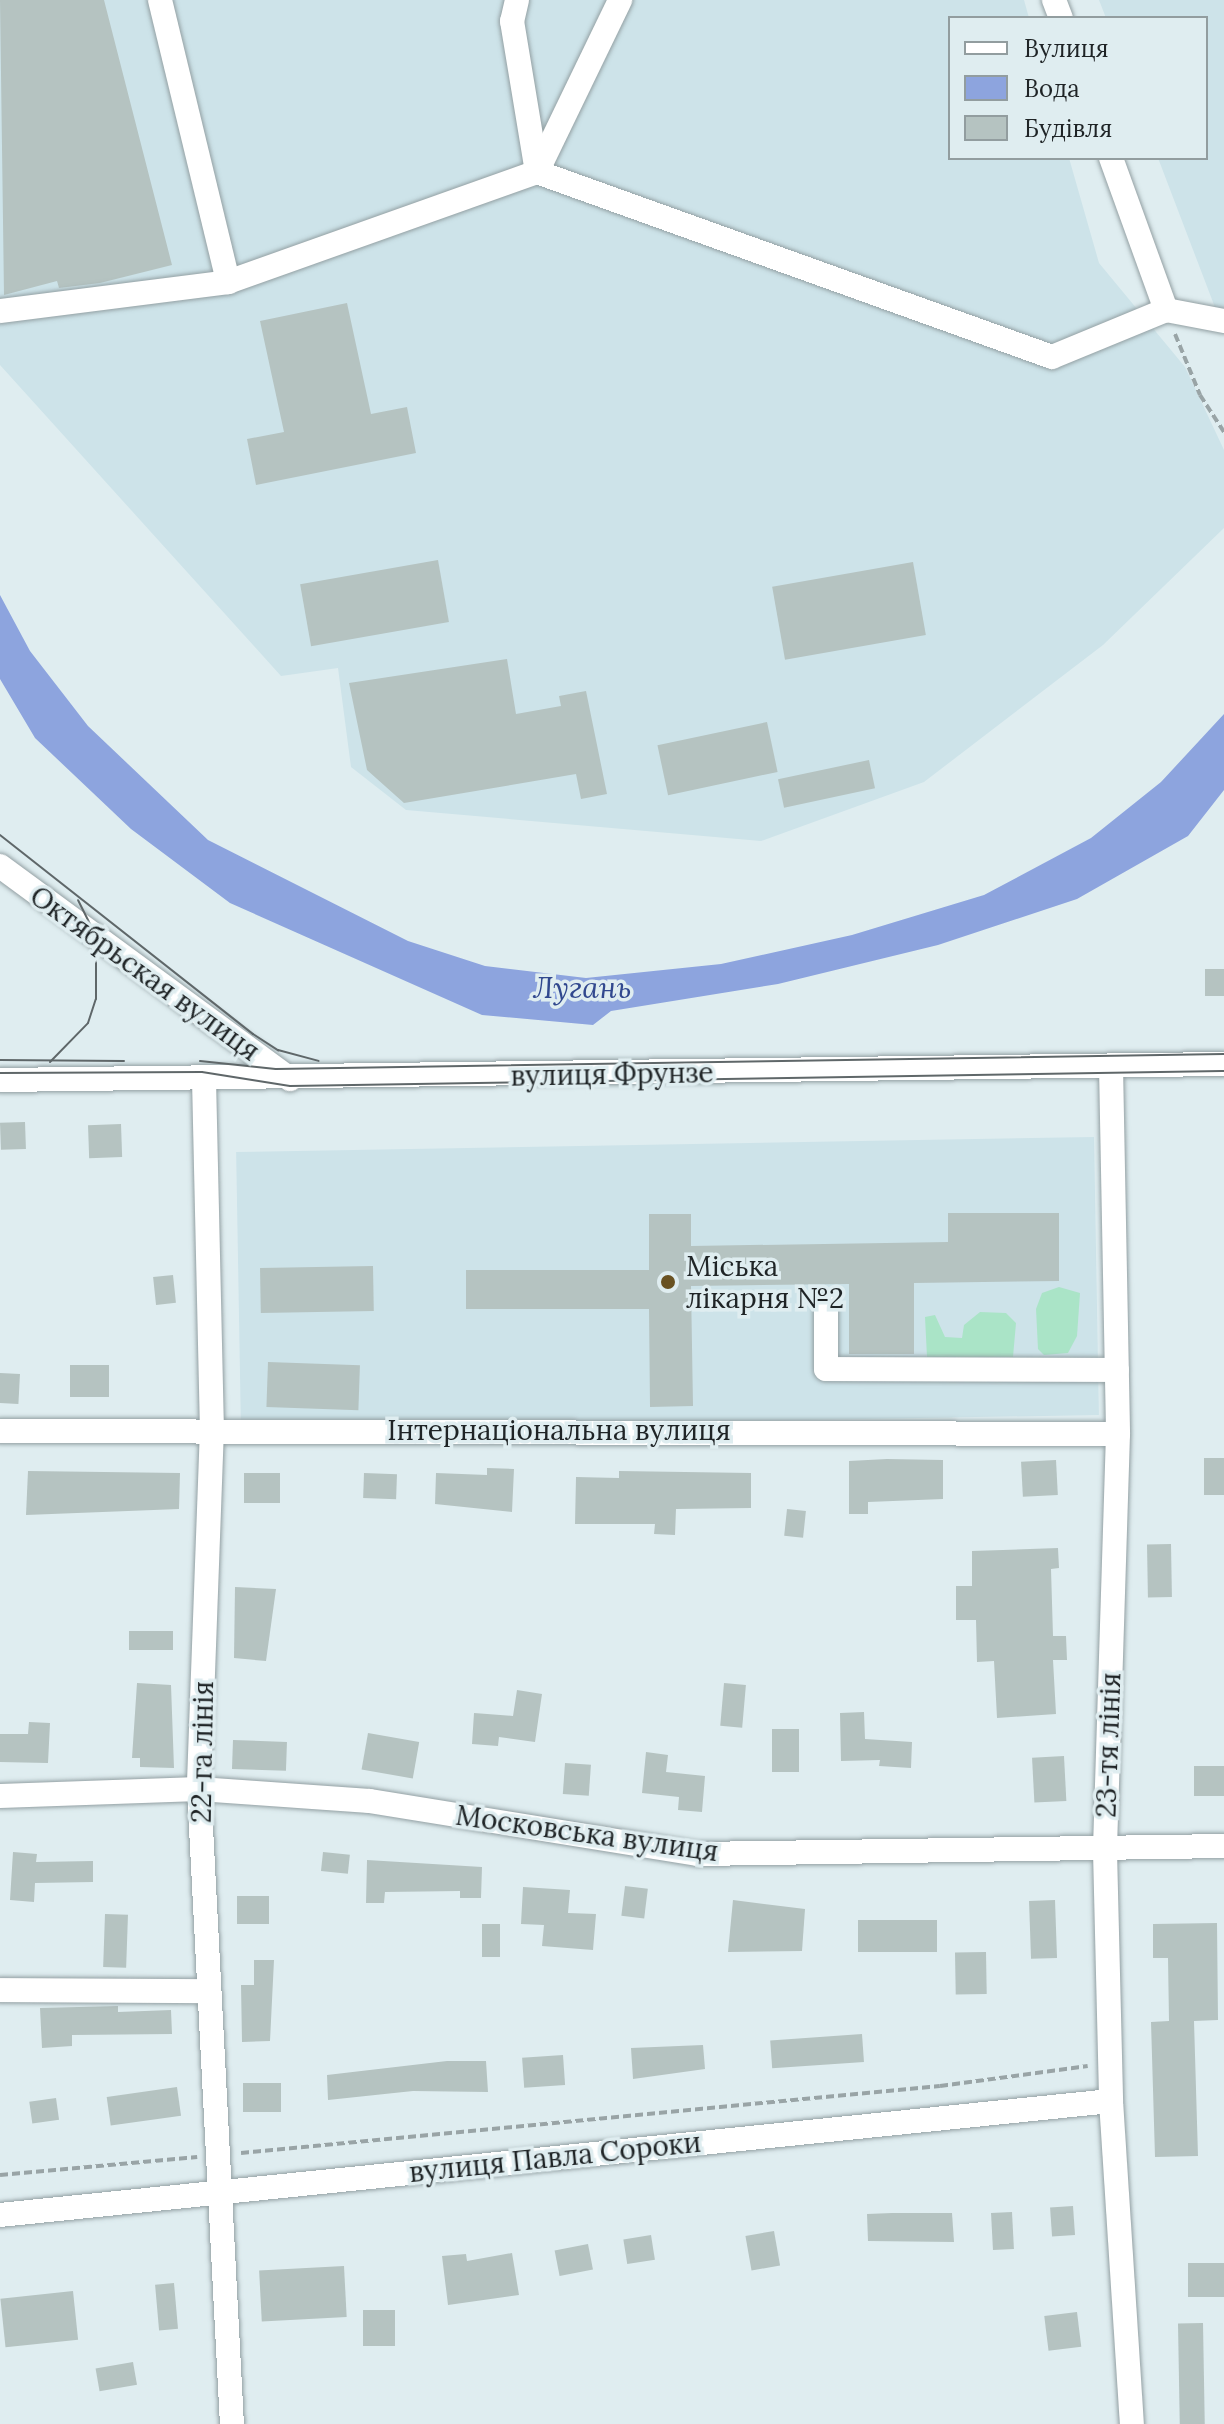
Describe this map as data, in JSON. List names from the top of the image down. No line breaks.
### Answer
{"streets":{"street":["Октябрьская вулиця","вулиця Фрунзе","Інтернаціональна вулиця","23-тя лінія","22-га лінія","Московська вулиця","вулиця Павла Сороки"]},"crossings":[["Октябрьская вулиця","вулиця Фрунзе"],["вулиця Фрунзе","23-тя лінія"],["вулиця Фрунзе","22-га лінія"],["Інтернаціональна вулиця","23-тя лінія"],["Інтернаціональна вулиця","22-га лінія"],["23-тя лінія","Московська вулиця"],["23-тя лінія","вулиця Павла Сороки"],["22-га лінія","Московська вулиця"],["22-га лінія","вулиця Павла Сороки"]],"water":["Лугань"],"places":["Міська лікарня №2"],"legend":["Вулиця","Вода","Будівля"]}
